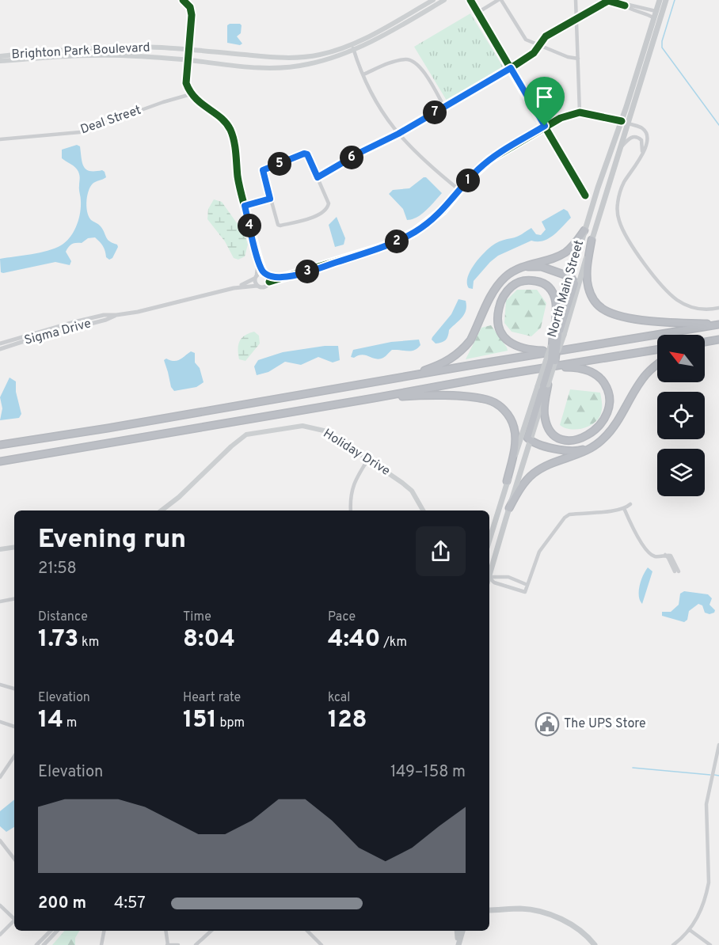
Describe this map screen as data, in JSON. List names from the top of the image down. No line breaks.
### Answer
{"streets":{"main road":["Brighton Park Boulevard","North Main Street","Holiday Drive"],"street":["Deal Street","Sigma Drive"]},"places":{"public building":["The UPS Store"]},"north":"top left","page":{"pins":["7","6","5","1","4","2","3"],"heading":["Evening run","21:58"],"stats":[["Distance","1.73 km"],["Time","8:04"],["Pace","4:40 /km"],["Elevation","14 m"],["Heart rate","151 bpm"],["kcal","128"]],"chart":["Elevation","149–158 m"],"list":[{"name":"200 m","note":"4:57"}]}}
